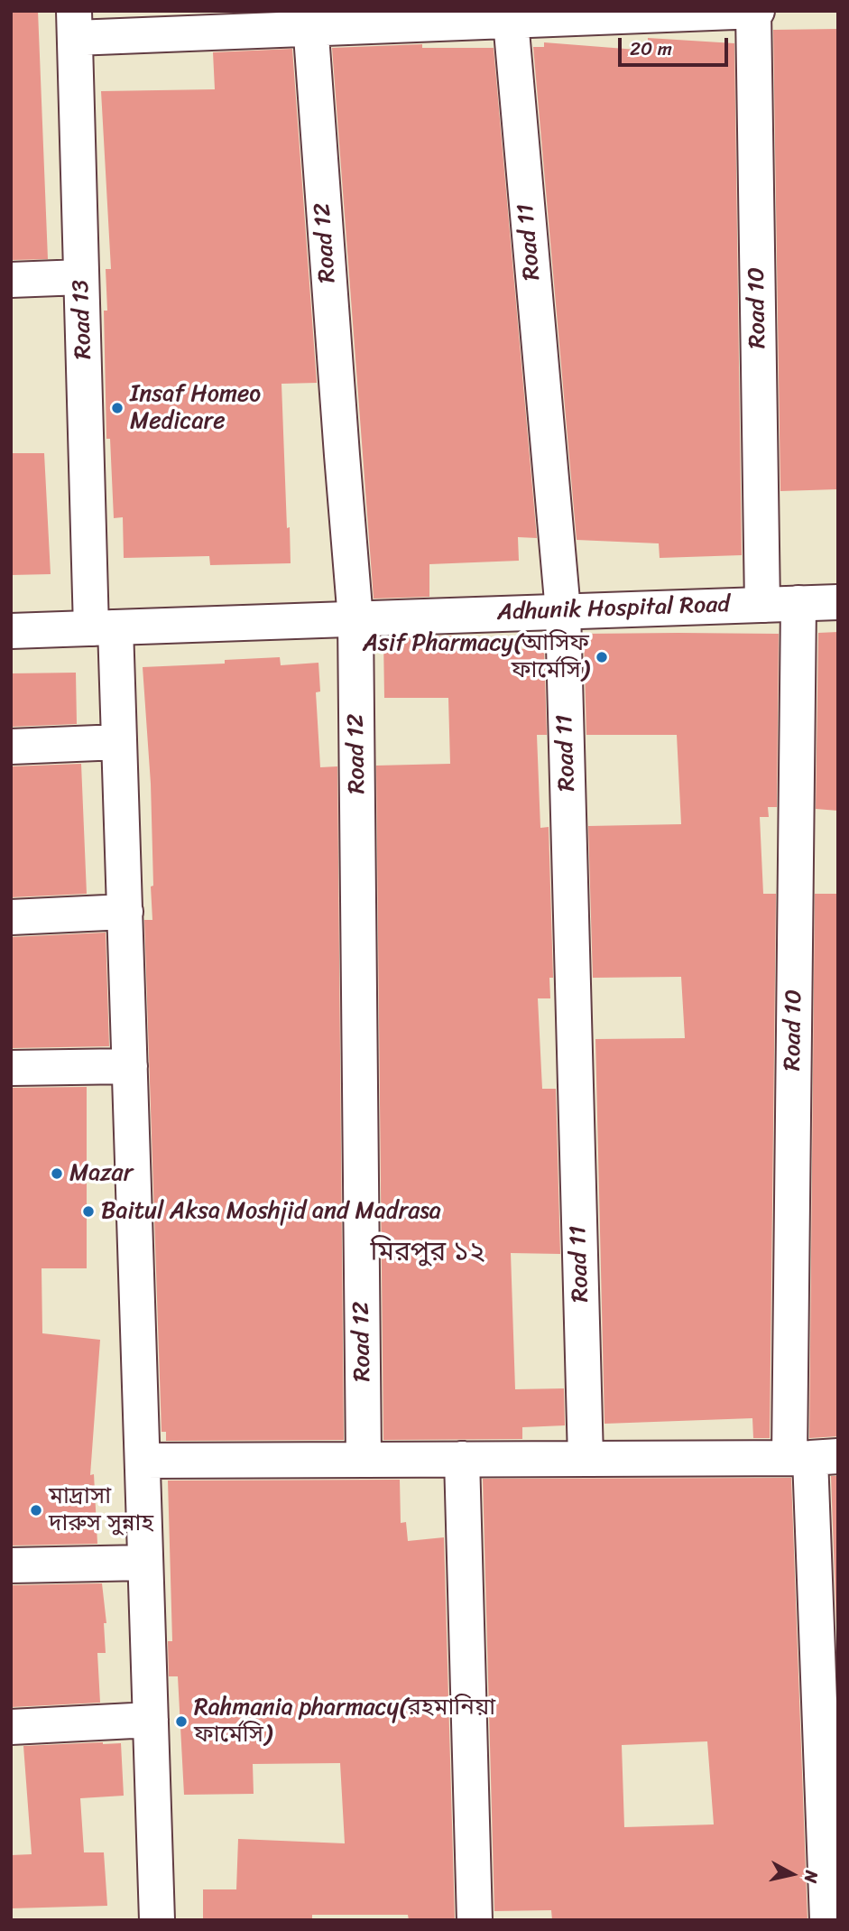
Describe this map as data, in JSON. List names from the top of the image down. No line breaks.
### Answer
{"streets":{"street":["Road 11","Road 12","Road 10","Road 13","Adhunik Hospital Road"]},"crossings":[["Road 11","Adhunik Hospital Road"],["Road 12","Adhunik Hospital Road"],["Road 10","Adhunik Hospital Road"],["Road 13","Adhunik Hospital Road"]],"districts":["মিরপুর ১২"],"places":["Insaf Homeo Medicare","Asif Pharmacy(আসিফ ফার্মেসি)","Mazar","Baitul Aksa Moshjid and Madrasa","মাদ্রাসা দারুস সুন্নাহ","Rahmania pharmacy(রহমানিয়া ফার্মেসি)"],"scale_bar":"20 m","north":"right"}
